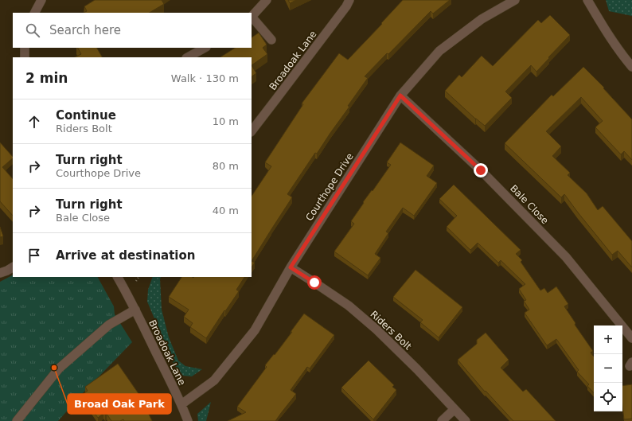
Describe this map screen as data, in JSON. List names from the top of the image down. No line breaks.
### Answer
{"streets":{"street":["Broadoak Lane","Courthope Drive","Bale Close","Riders Bolt"]},"crossings":[["Broadoak Lane","Courthope Drive"],["Courthope Drive","Bale Close"],["Courthope Drive","Riders Bolt"]],"places":["Broad Oak Park"],"page":{"search":"Search here","heading":["2 min","Walk · 130 m"],"list":[["Continue","Riders Bolt","10 m"],["Turn right","Courthope Drive","80 m"],["Turn right","Bale Close","40 m"],"Arrive at destination"],"map_buttons":["+","−"]}}
